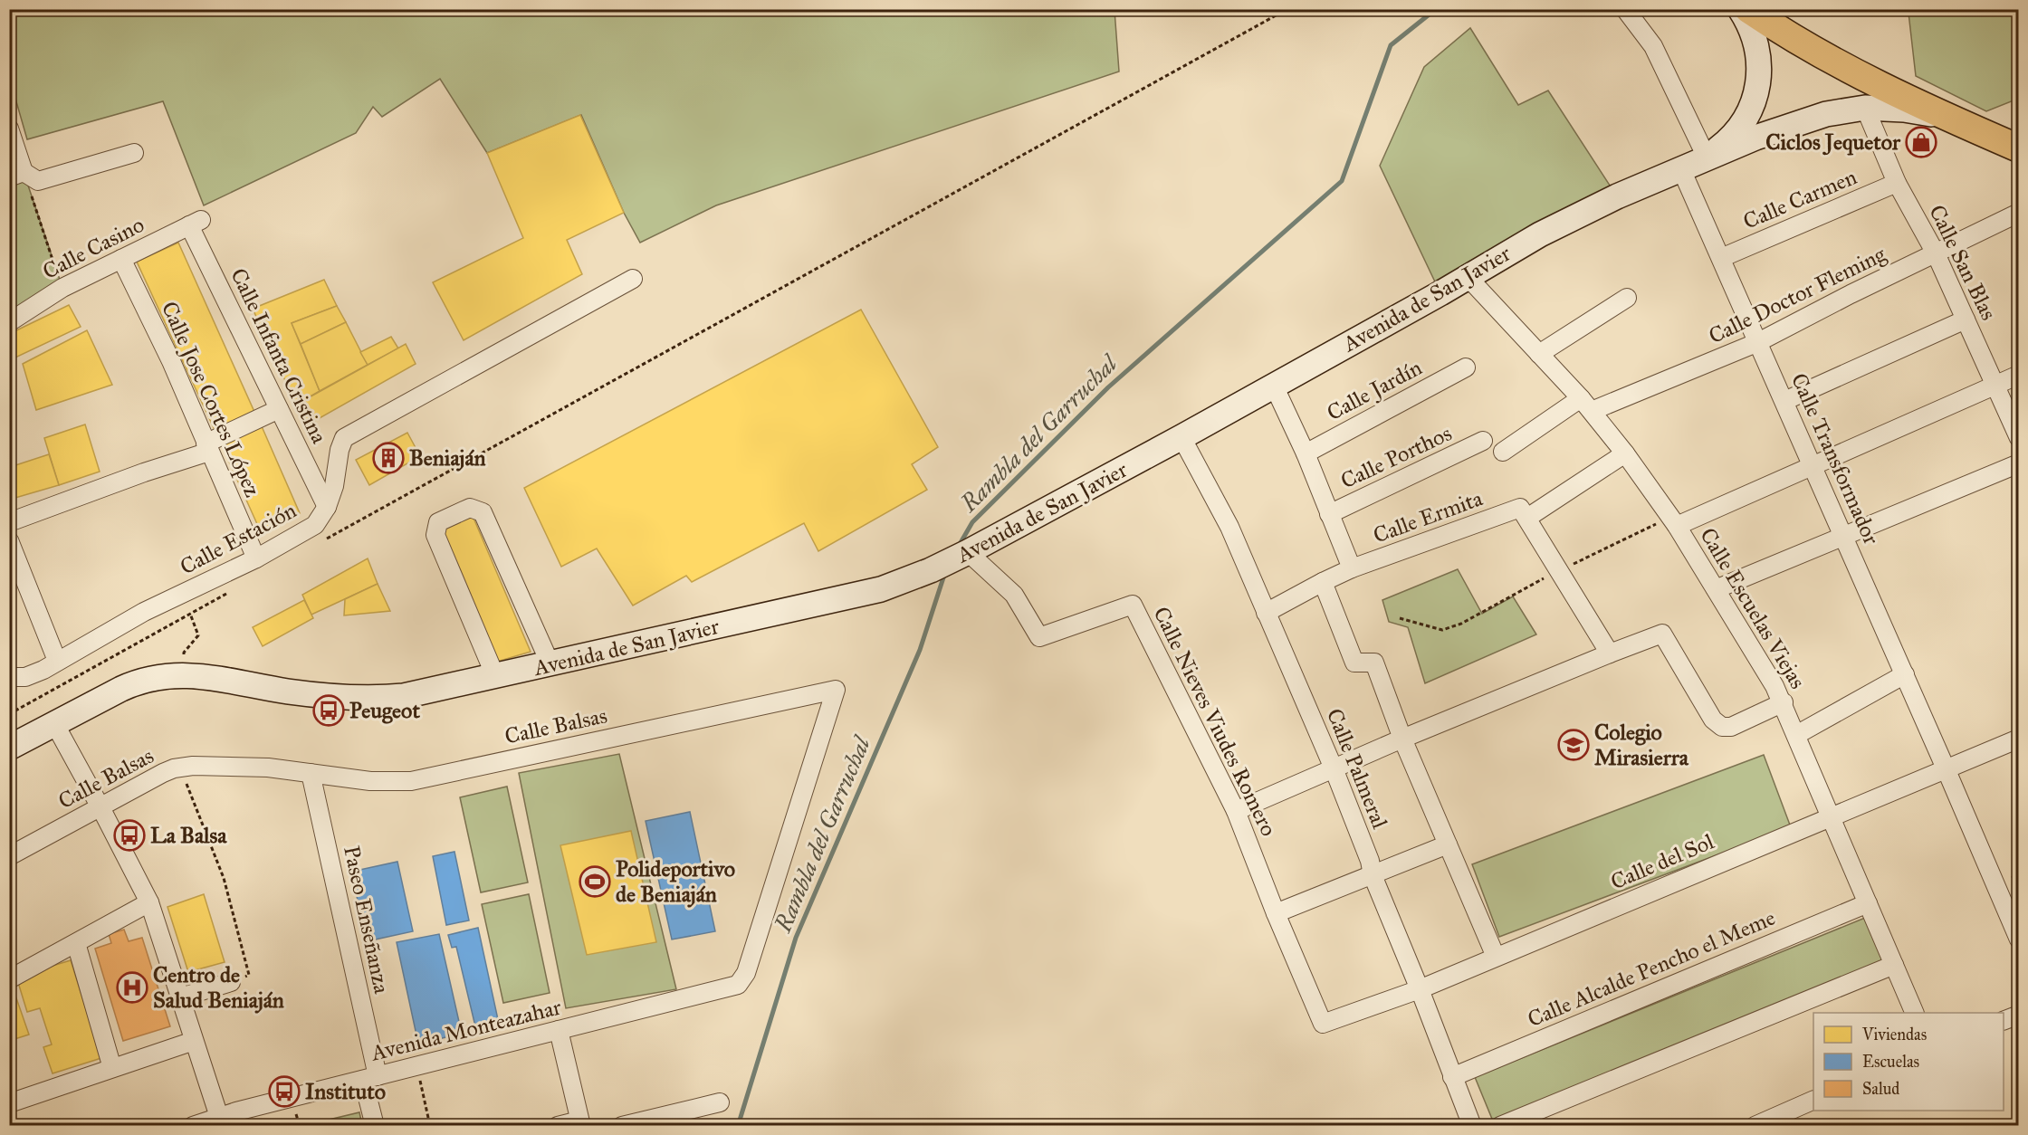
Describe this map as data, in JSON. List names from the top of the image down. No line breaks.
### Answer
{"streets":{"main road":["Avenida de San Javier"],"street":["Calle Carmen","Calle Casino","Calle San Blas","Calle Doctor Fleming","Calle Infanta Cristina","Calle Jardín","Calle Jose Cortes López","Calle Porthos","Calle Transformador","Calle Ermita","Calle Estación","Calle Escuelas Viejas","Calle Nieves Viudes Romero","Calle Balsas","Calle Palmeral","Calle del Sol","Paseo Enseñanza","Calle Alcalde Pencho el Meme","Avenida Monteazahar"]},"crossings":[["Calle Carmen","Calle San Blas"],["Calle Carmen","Calle Transformador"],["Calle Casino","Calle Infanta Cristina"],["Calle Casino","Calle Jose Cortes López"],["Calle San Blas","Calle Doctor Fleming"],["Calle San Blas","Avenida de San Javier"],["Calle Doctor Fleming","Calle Transformador"],["Calle Doctor Fleming","Calle Escuelas Viejas"],["Avenida de San Javier","Calle Transformador"],["Avenida de San Javier","Calle Escuelas Viejas"],["Avenida de San Javier","Calle Nieves Viudes Romero"],["Avenida de San Javier","Calle Palmeral"],["Calle Infanta Cristina","Calle Estación"],["Calle Jose Cortes López","Calle Estación"],["Calle Transformador","Calle del Sol"],["Calle Ermita","Calle Escuelas Viejas"],["Calle Ermita","Calle Palmeral"],["Calle Escuelas Viejas","Calle del Sol"],["Calle Escuelas Viejas","Calle Alcalde Pencho el Meme"],["Calle Nieves Viudes Romero","Calle del Sol"],["Calle Balsas","Paseo Enseñanza"],["Calle Balsas","Avenida Monteazahar"],["Calle Palmeral","Calle del Sol"],["Calle Palmeral","Calle Alcalde Pencho el Meme"],["Paseo Enseñanza","Avenida Monteazahar"]],"water":["Rambla del Garruchal"],"places":{"shop":["Ciclos Jequetor"],"building":["Beniaján"],"bus stop":["Peugeot","La Balsa","Instituto"],"school or university":["Colegio Mirasierra"],"sports":["Polideportivo de Beniaján"],"hospital":["Centro de Salud Beniaján"]},"legend":["Viviendas","Escuelas","Salud"]}
